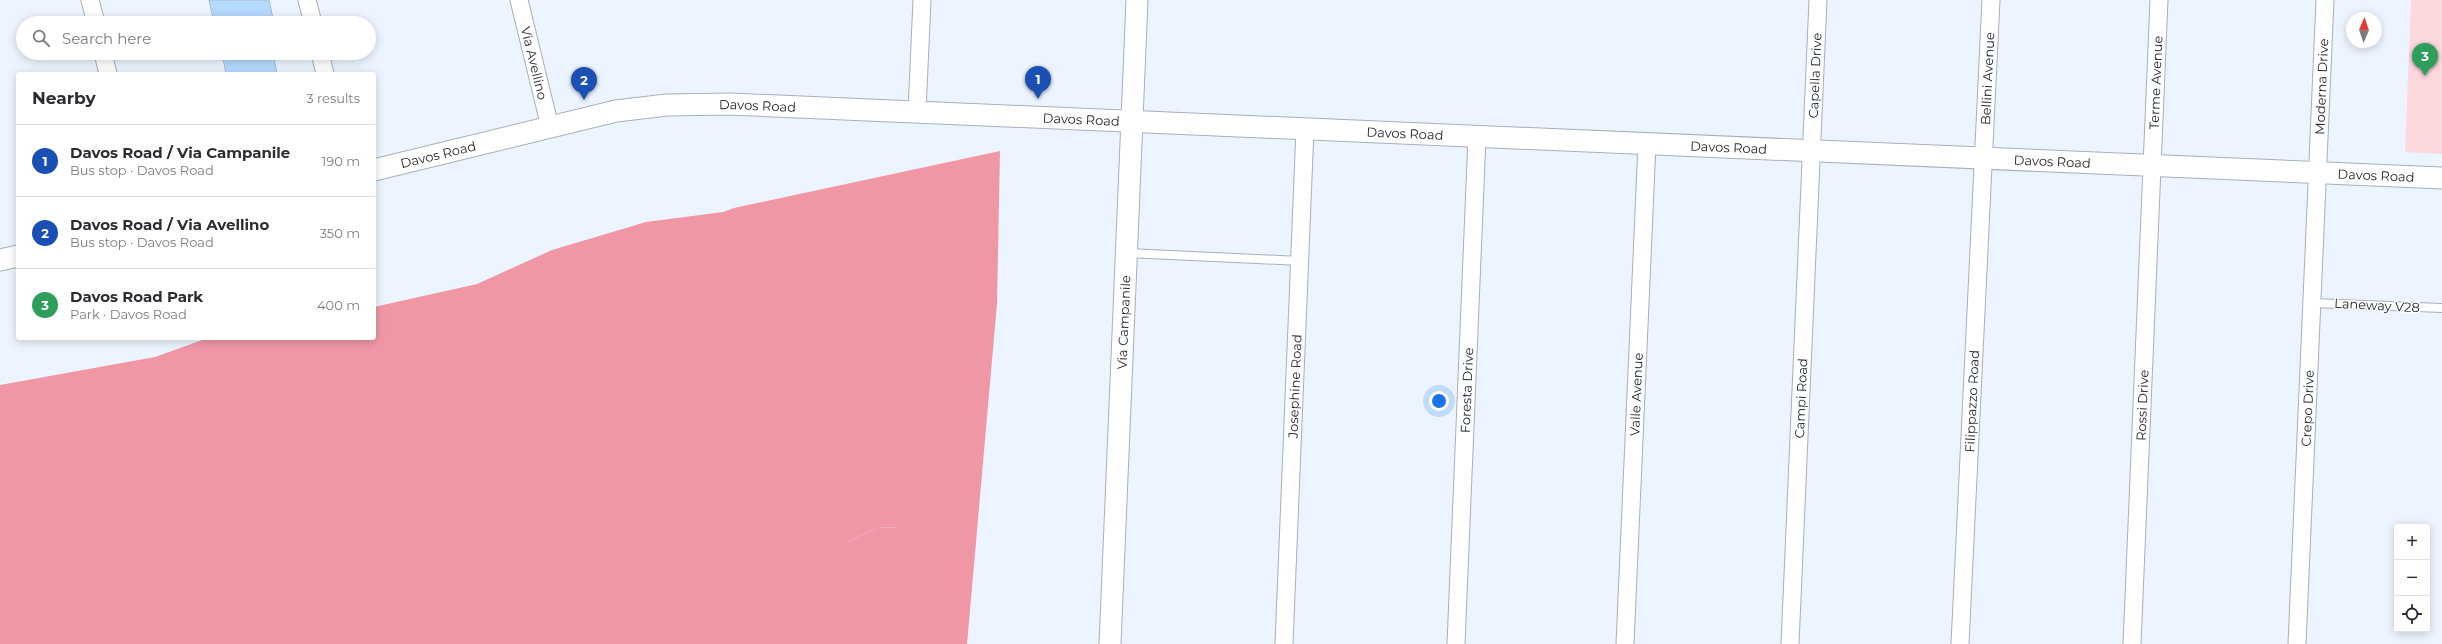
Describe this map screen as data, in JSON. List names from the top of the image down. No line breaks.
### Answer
{"streets":{"street":["Via Avellino","Capella Drive","Bellini Avenue","Terme Avenue","Moderna Drive","Davos Road","Via Campanile","Josephine Road","Foresta Drive","Valle Avenue","Campi Road","Filippazzo Road","Rossi Drive","Crepo Drive"],"lane":["Laneway V28"]},"crossings":[["Via Avellino","Davos Road"],["Capella Drive","Davos Road"],["Capella Drive","Campi Road"],["Bellini Avenue","Davos Road"],["Bellini Avenue","Filippazzo Road"],["Terme Avenue","Davos Road"],["Terme Avenue","Rossi Drive"],["Moderna Drive","Davos Road"],["Moderna Drive","Crepo Drive"],["Davos Road","Via Campanile"],["Davos Road","Josephine Road"],["Davos Road","Foresta Drive"],["Davos Road","Valle Avenue"],["Davos Road","Campi Road"],["Davos Road","Filippazzo Road"],["Davos Road","Rossi Drive"],["Davos Road","Crepo Drive"],["Laneway V28","Crepo Drive"]],"north":"top","page":{"search":"Search here","pins":["3","1","2"],"heading":["Nearby","3 results"],"list":[{"mark":"1","name":"Davos Road / Via Campanile","note":"Bus stop · Davos Road","value":"190 m"},{"mark":"2","name":"Davos Road / Via Avellino","note":"Bus stop · Davos Road","value":"350 m"},{"mark":"3","name":"Davos Road Park","note":"Park · Davos Road","value":"400 m"}],"map_buttons":["+","−"]}}
